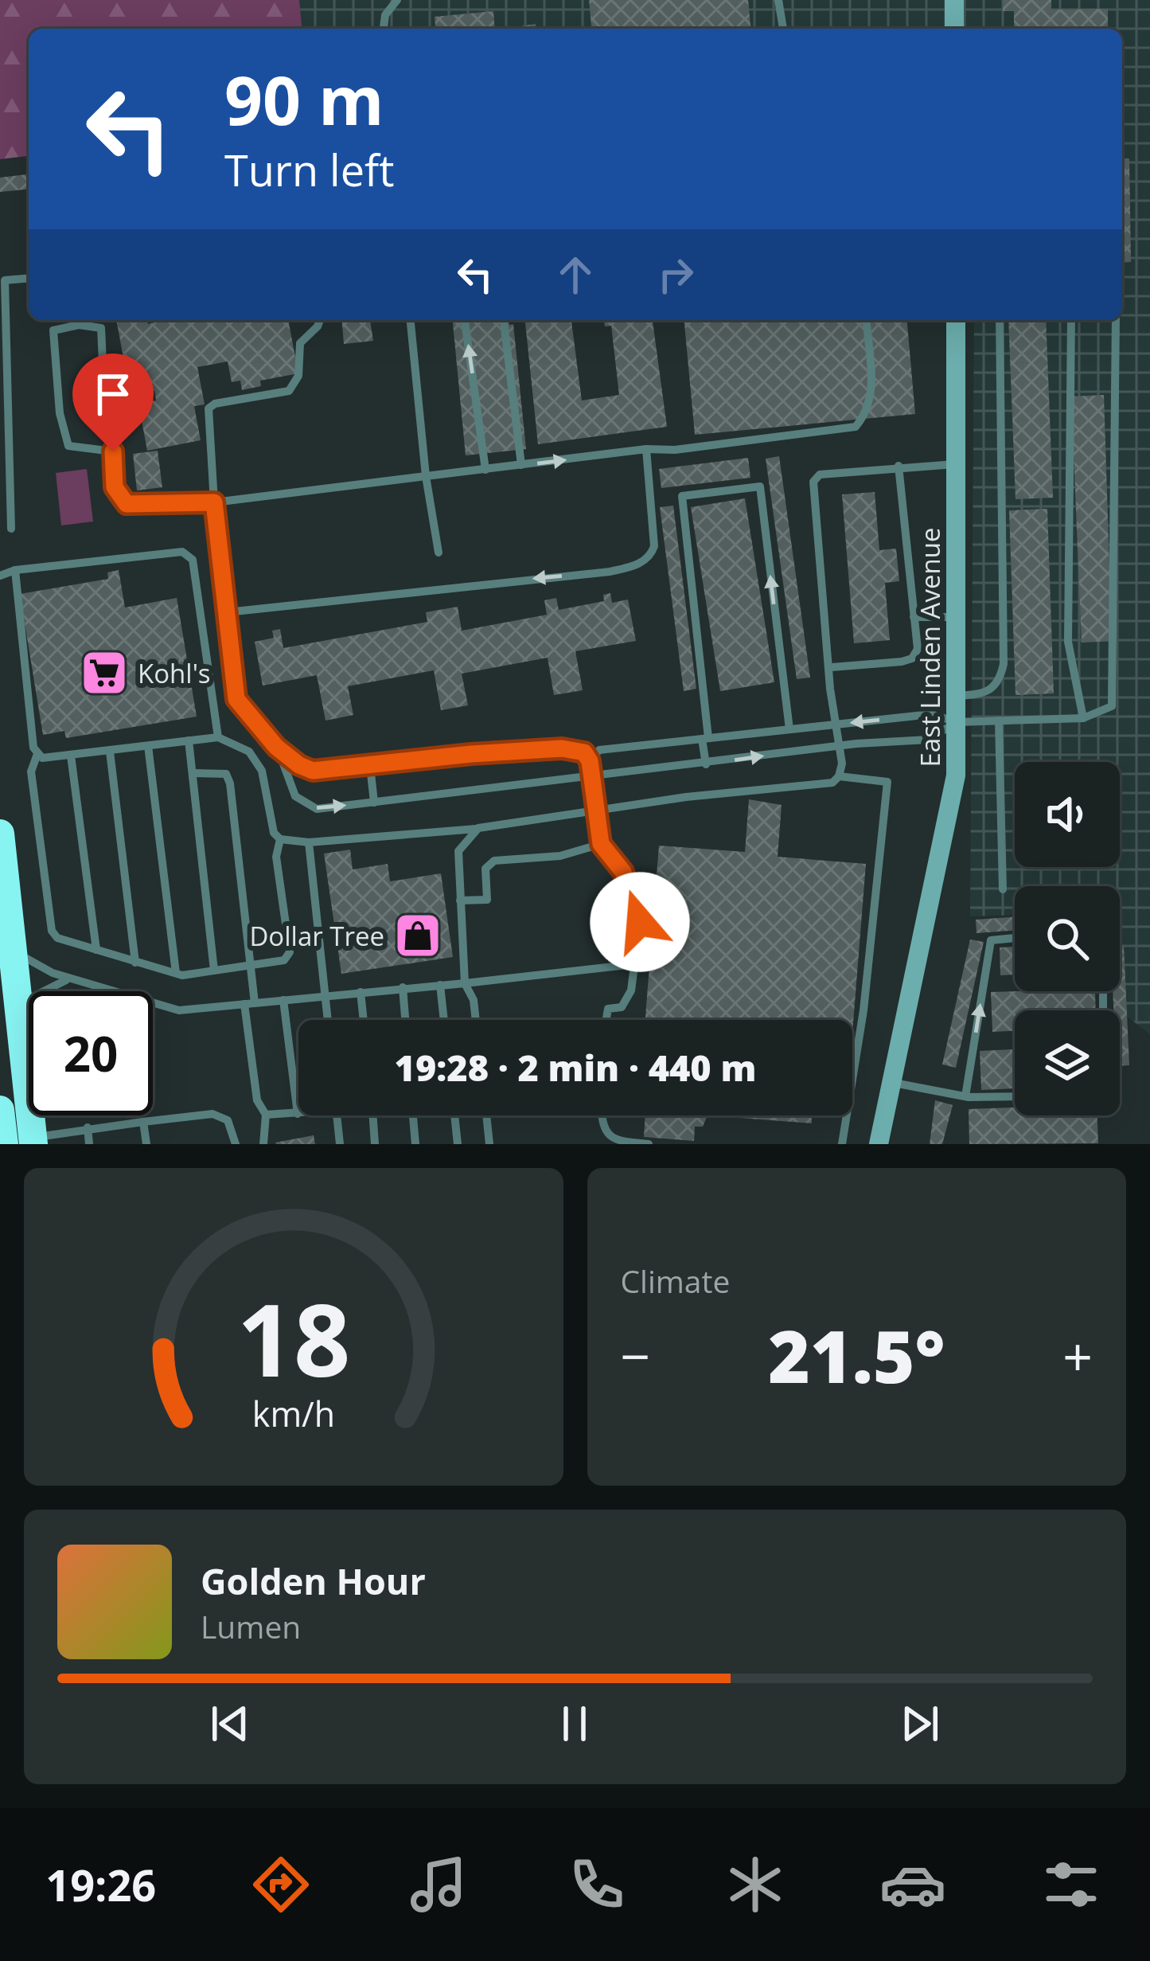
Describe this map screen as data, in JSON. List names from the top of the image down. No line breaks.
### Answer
{"streets":{"street":["East Linden Avenue"]},"places":{"supermarket":["Kohl's"],"shop":["Dollar Tree"]},"page":{"turn":["90 m","Turn left"],"limit":"20","trip":"19:28 · 2 min · 440 m","tile":"Climate","heat":["−","21.5°","+"],"song":["Golden Hour","Lumen"],"tabs":"19:26","gauge":["18","km/h"]}}
